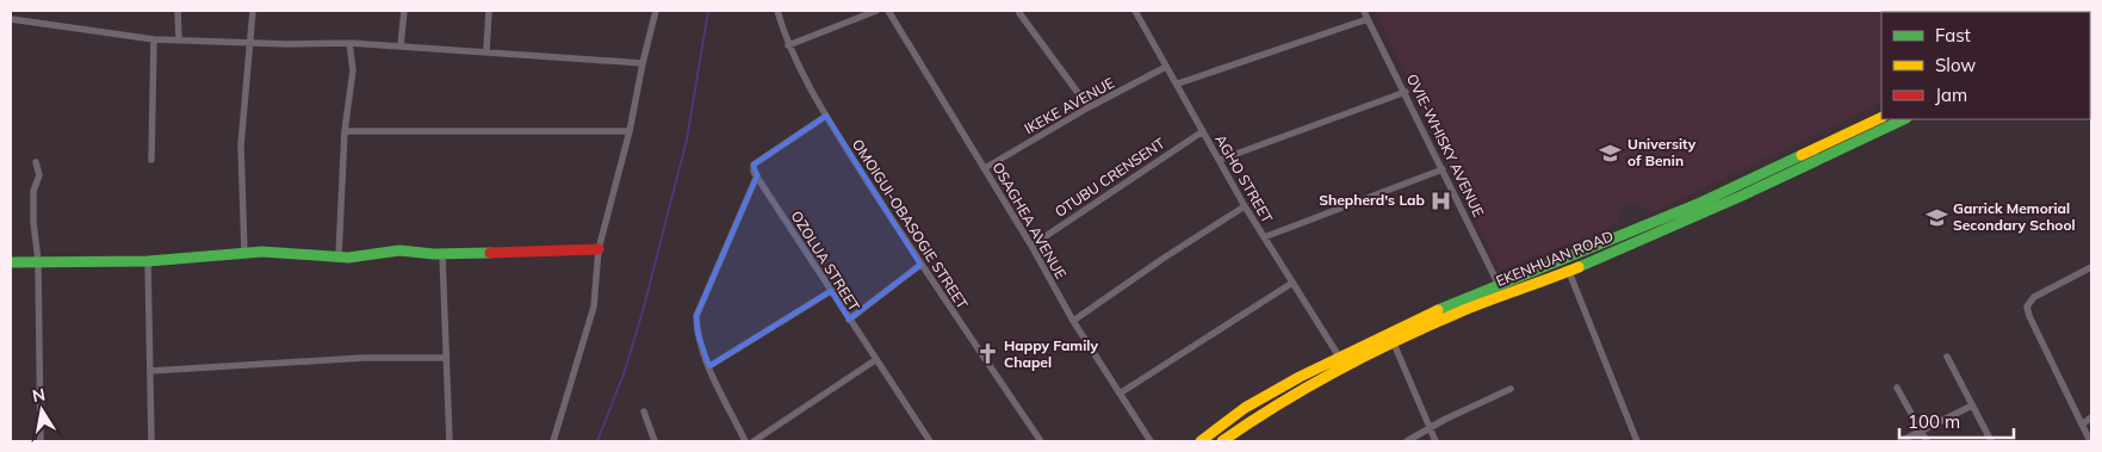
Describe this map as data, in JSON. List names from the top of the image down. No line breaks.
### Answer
{"streets":{"main road":["EKENHUAN ROAD"],"street":["IKEKE AVENUE","OVIE-WHISKY AVENUE","OTUBU CRENSENT","AGHO STREET","OSAGHEA AVENUE","OMOIGUI-OBASOGIE STREET","OZOLUA STREET"]},"crossings":[["IKEKE AVENUE","AGHO STREET"],["IKEKE AVENUE","OSAGHEA AVENUE"],["OVIE-WHISKY AVENUE","EKENHUAN ROAD"],["OTUBU CRENSENT","AGHO STREET"],["OTUBU CRENSENT","OSAGHEA AVENUE"],["AGHO STREET","EKENHUAN ROAD"]],"places":{"school or university":["University of Benin","Garrick Memorial Secondary School"],"hospital":["Shepherd's Lab"],"church":["Happy Family Chapel"]},"legend":["Fast","Slow","Jam"],"scale_bar":"100 m","north":"top"}
